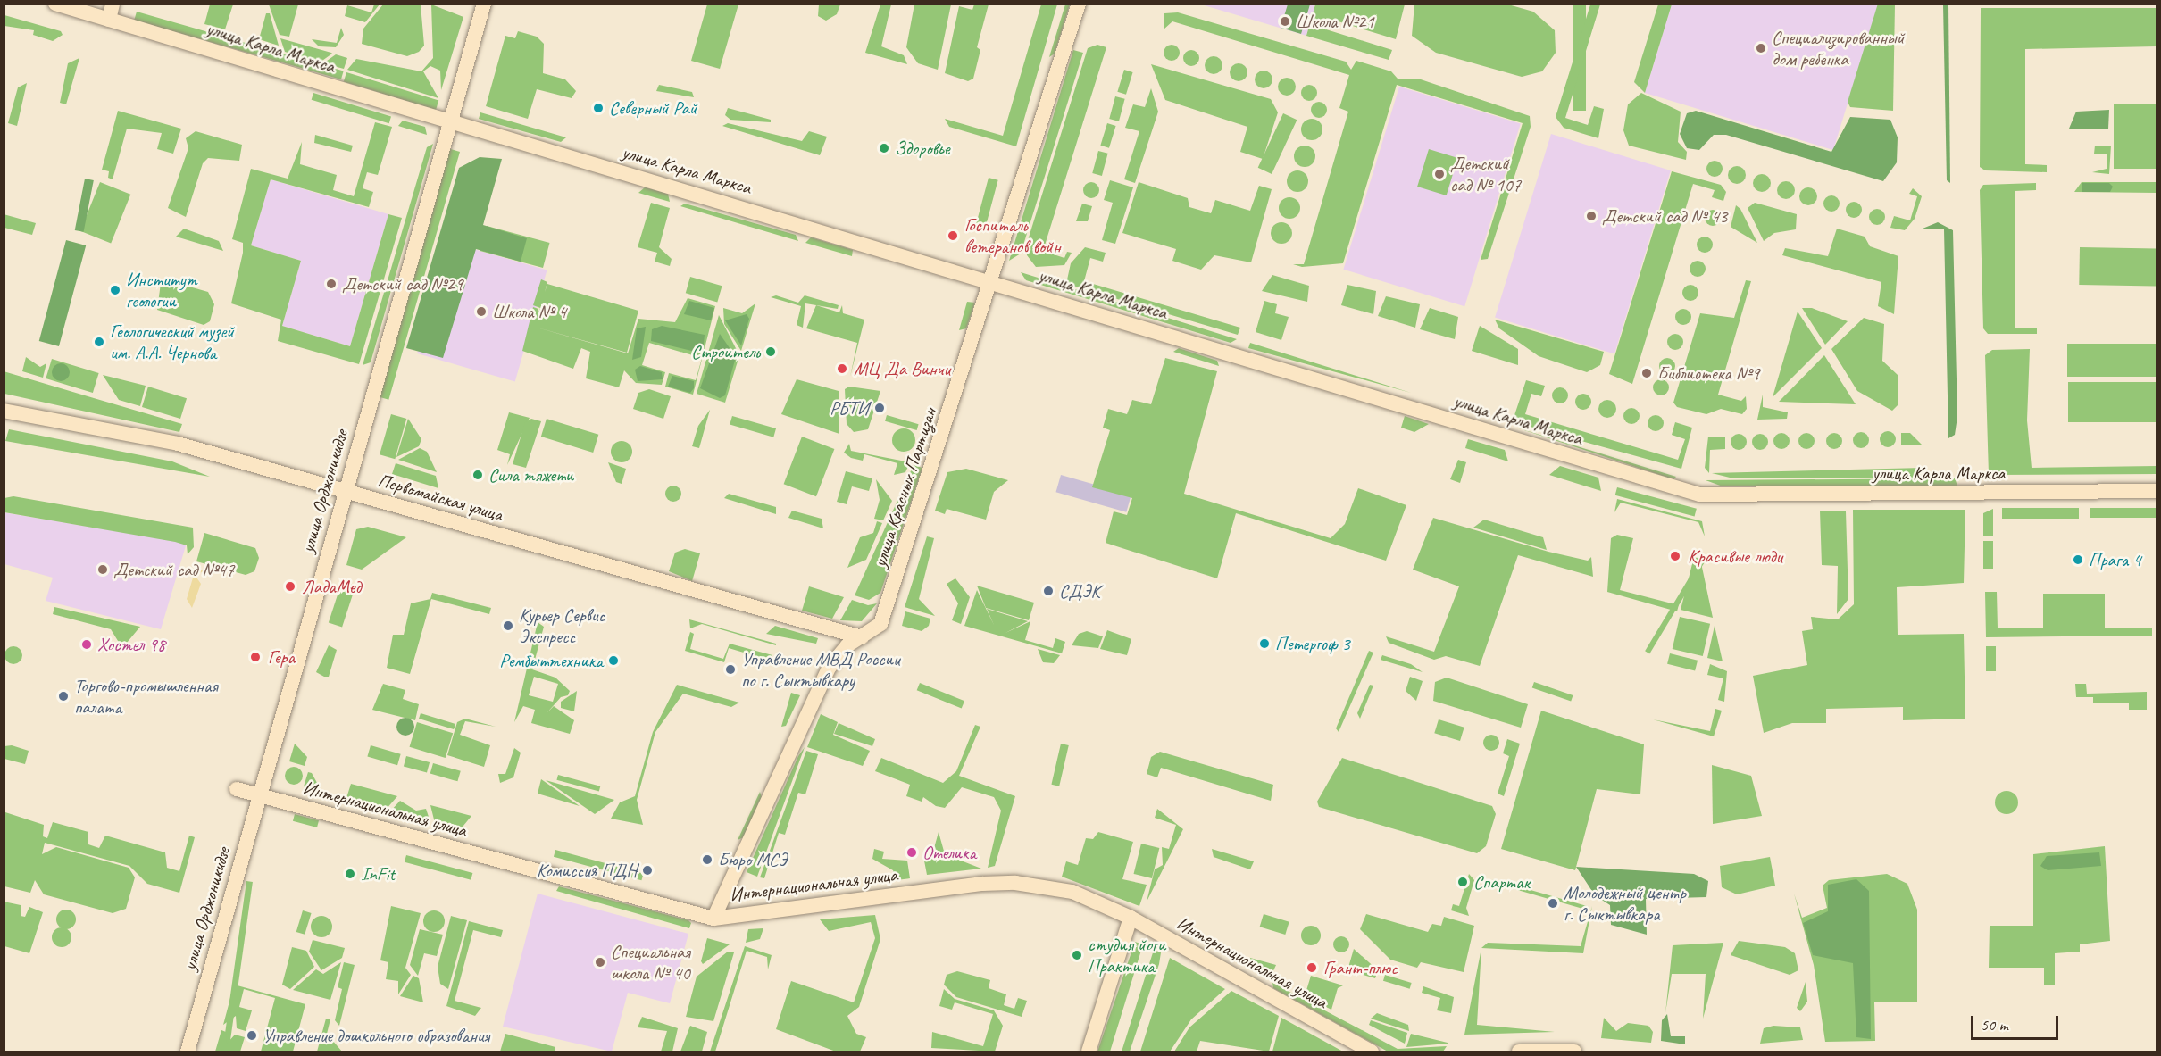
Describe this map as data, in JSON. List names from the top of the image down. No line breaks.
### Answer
{"streets":{"street":["улица Карла Маркса","улица Красных Партизан","улица Орджоникидзе","Первомайская улица","Интернациональная улица"]},"crossings":[["улица Карла Маркса","улица Красных Партизан"],["улица Карла Маркса","улица Орджоникидзе"],["улица Красных Партизан","Первомайская улица"],["улица Красных Партизан","Интернациональная улица"],["улица Орджоникидзе","Первомайская улица"],["улица Орджоникидзе","Интернациональная улица"]],"places":["Школа №21","Специализированный дом ребенка","Северный Рай","Здоровье","Детский сад № 107","Детский сад № 43","Госпиталь ветеранов войн","Детский сад №29","Институт геологии","Школа № 4","Геологический музей им. А.А. Чернова","Строитель","МЦ Да Винчи","Библиотека №9","РБТИ","Сила тяжети","Красивые люди","Прага 4","Детский сад №47","ЛадаМед","СДЭК","Курьер Сервис Экспресс","Петергоф 3","Хостел 98","Гера","Рембыттехника","Управление МВД России по г. Сыктывкару","Торгово-промышленная палата","Отелика","Бюро МСЭ","Комиссия ПДН","InFit","Спартак","Молодежный центр г. Сыктывкара","студия йоги Практика","Специальная школа № 40","Грант-плюс","Управление дошкольного образования"],"scale_bar":"50 m"}
